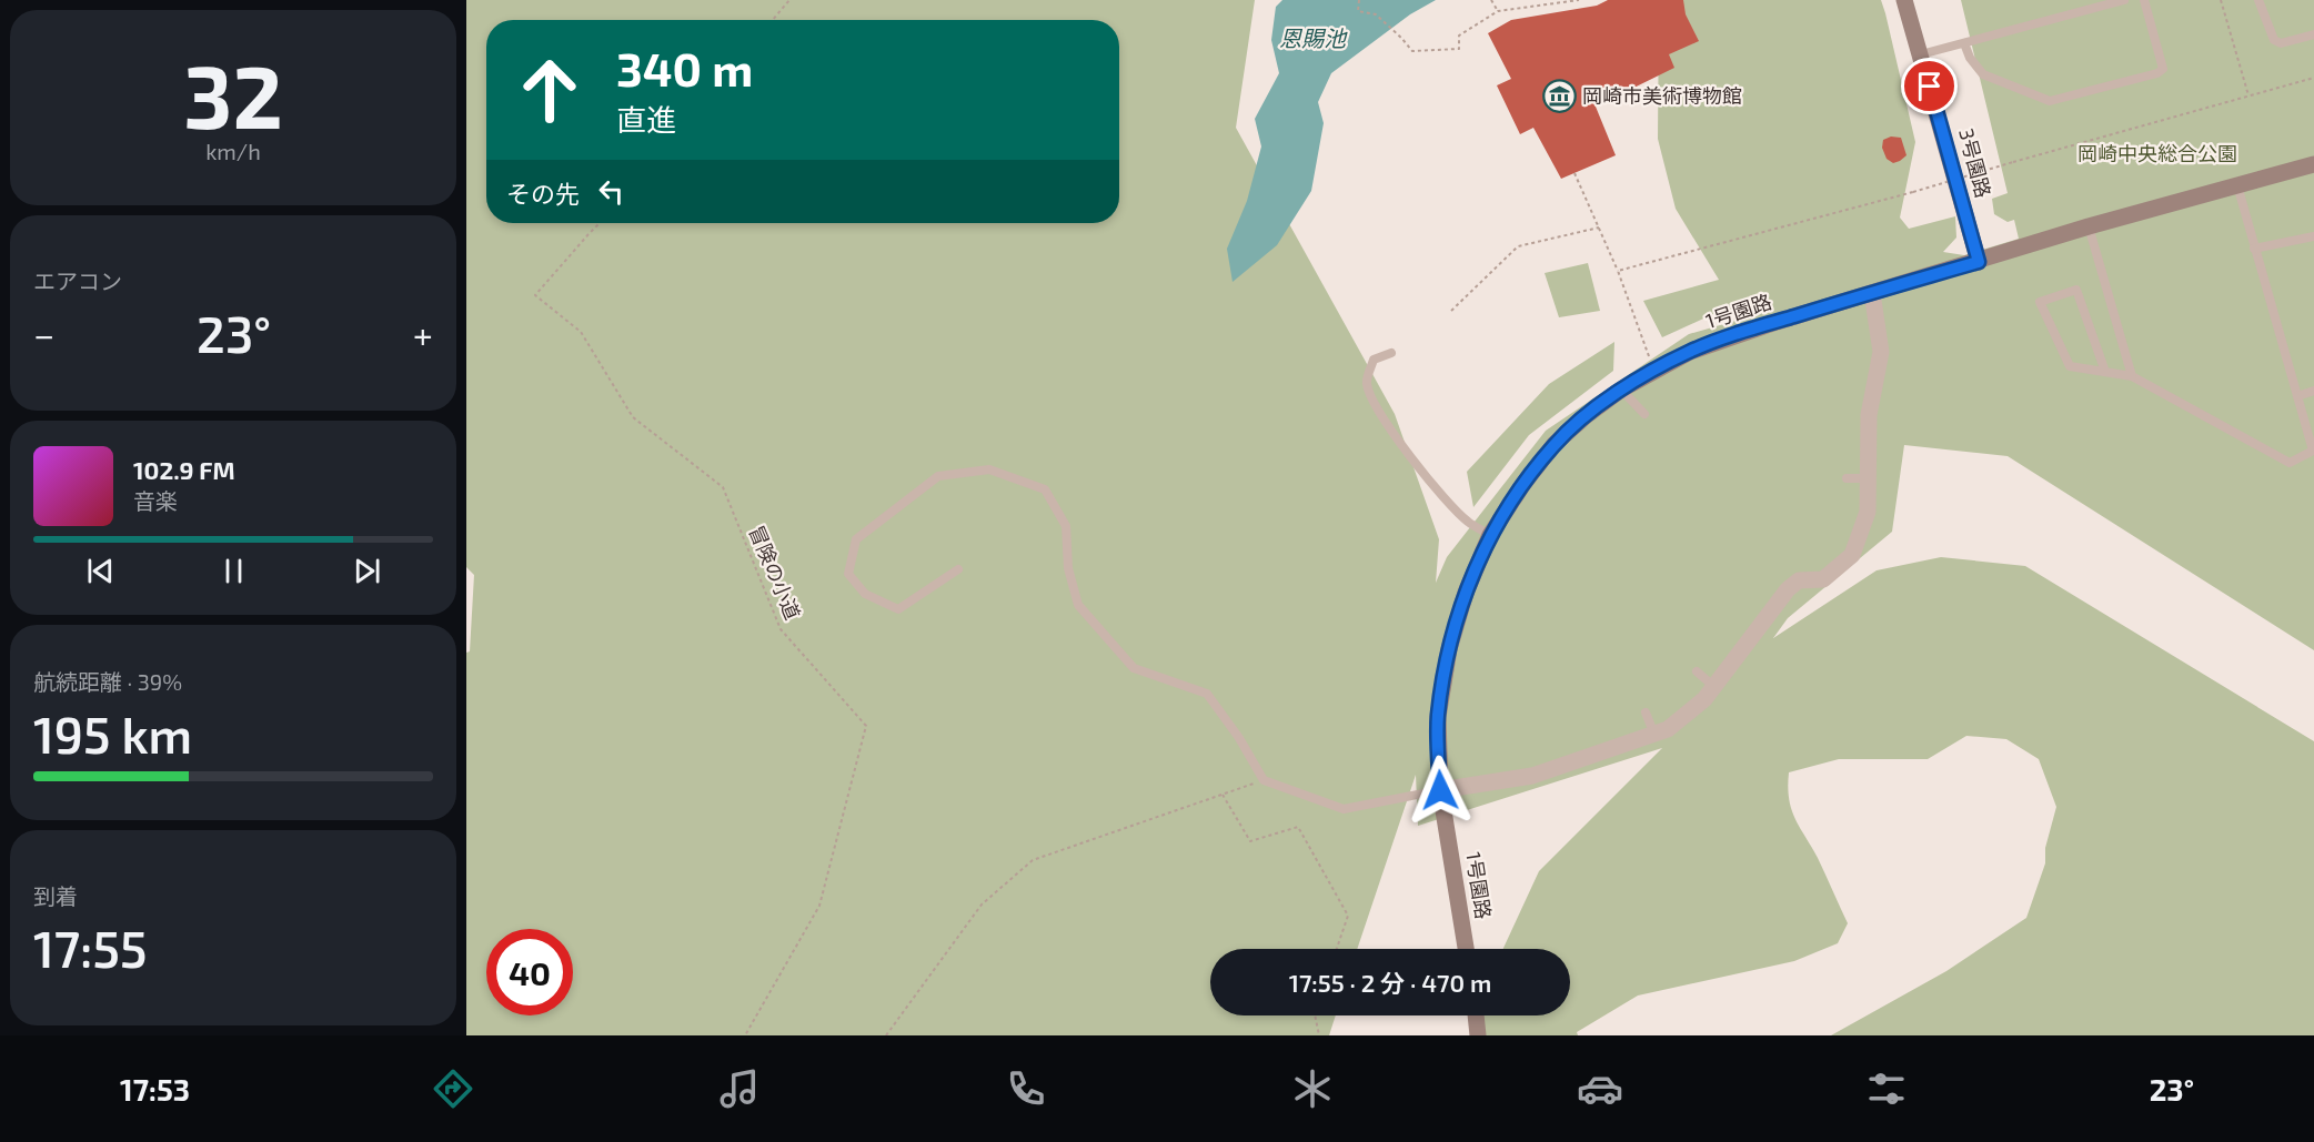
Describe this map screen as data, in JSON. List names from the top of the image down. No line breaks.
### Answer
{"streets":{"street":["3号園路","1号園路"],"path":["冒険の小道"]},"crossings":[["3号園路","1号園路"]],"water":["恩賜池"],"parks":["岡崎中央総合公園"],"places":{"museum":["岡崎市美術博物館"]},"page":{"tile":[["32","km/h"],"エアコン",["航続距離 · 39%","195 km"],["到着","17:55"]],"turn":["340 m","直進"],"then":"その先","heat":["−","23°","+"],"song":["102.9 FM","音楽"],"limit":"40","trip":"17:55 · 2 分 · 470 m","tabs":["17:53","23°"]}}
